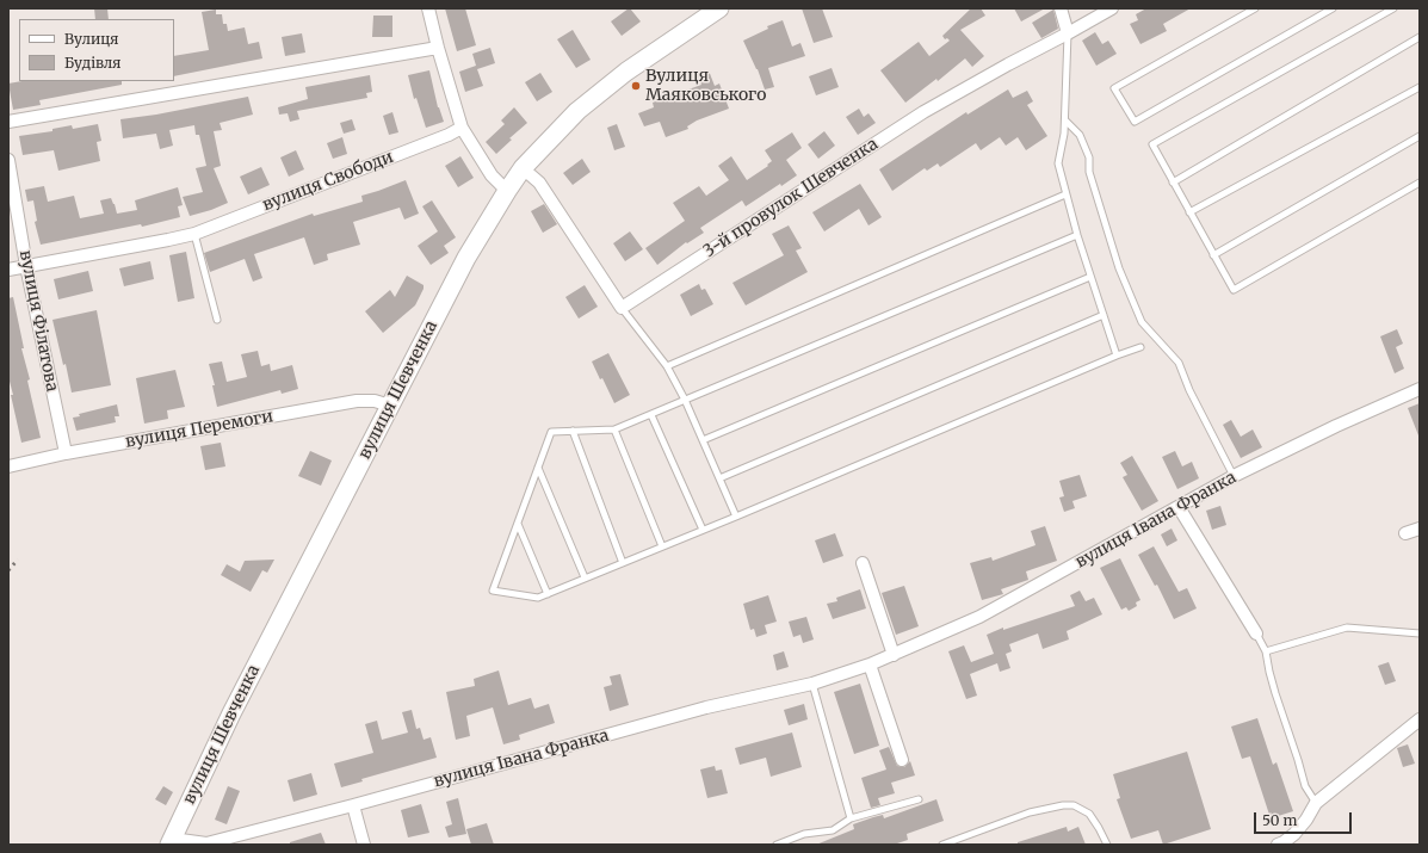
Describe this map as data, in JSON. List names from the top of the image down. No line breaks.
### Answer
{"streets":{"main road":["вулиця Шевченка"],"street":["вулиця Свободи","3-й провулок Шевченка","вулиця Філатова","вулиця Перемоги","вулиця Івана Франка"]},"crossings":[["вулиця Свободи","вулиця Філатова"],["вулиця Філатова","вулиця Перемоги"],["вулиця Шевченка","вулиця Перемоги"],["вулиця Шевченка","вулиця Івана Франка"]],"places":["Вулиця Маяковського"],"legend":["Вулиця","Будівля"],"scale_bar":"50 m"}
